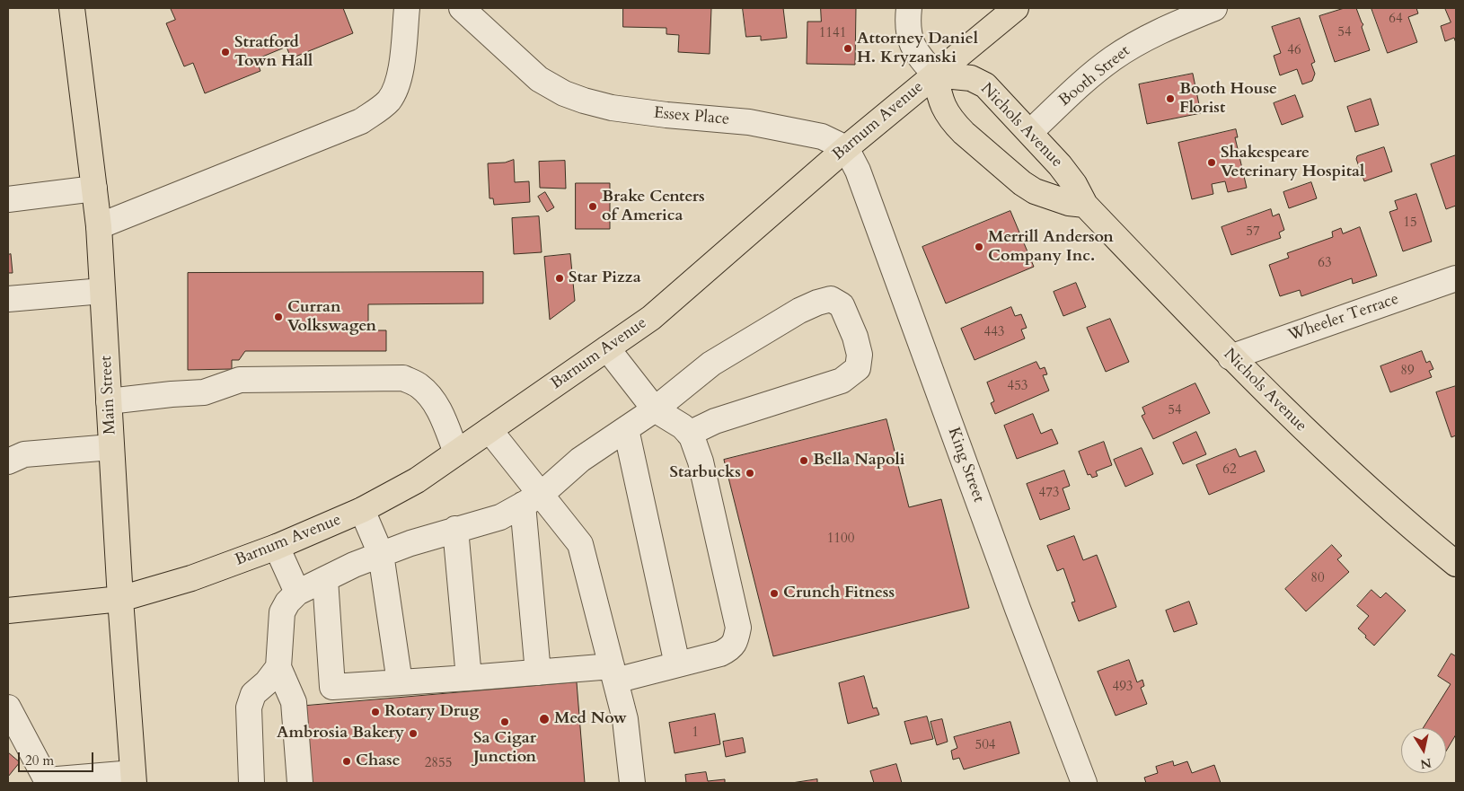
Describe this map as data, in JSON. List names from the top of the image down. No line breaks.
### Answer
{"streets":{"main road":["Barnum Avenue","Nichols Avenue","Main Street"],"street":["Booth Street","Essex Place","Wheeler Terrace","King Street"]},"crossings":[["Booth Street","Nichols Avenue"],["Essex Place","Barnum Avenue"],["Essex Place","King Street"],["Barnum Avenue","Nichols Avenue"],["Barnum Avenue","Main Street"],["Barnum Avenue","King Street"],["Nichols Avenue","Wheeler Terrace"]],"places":["Attorney Daniel H. Kryzanski","Stratford Town Hall","Booth House Florist","Shakespeare Veterinary Hospital","Brake Centers of America","Merrill Anderson Company Inc.","Star Pizza","Curran Volkswagen","Bella Napoli","Starbucks","Crunch Fitness","Rotary Drug","Med Now","Sa Cigar Junction","Ambrosia Bakery","Chase"],"house_numbers":["64","54","1141","46","15","57","63","443","89","453","54","62","473","1100","80","493","1","504","2855"],"scale_bar":"20 m","north":"bottom"}
